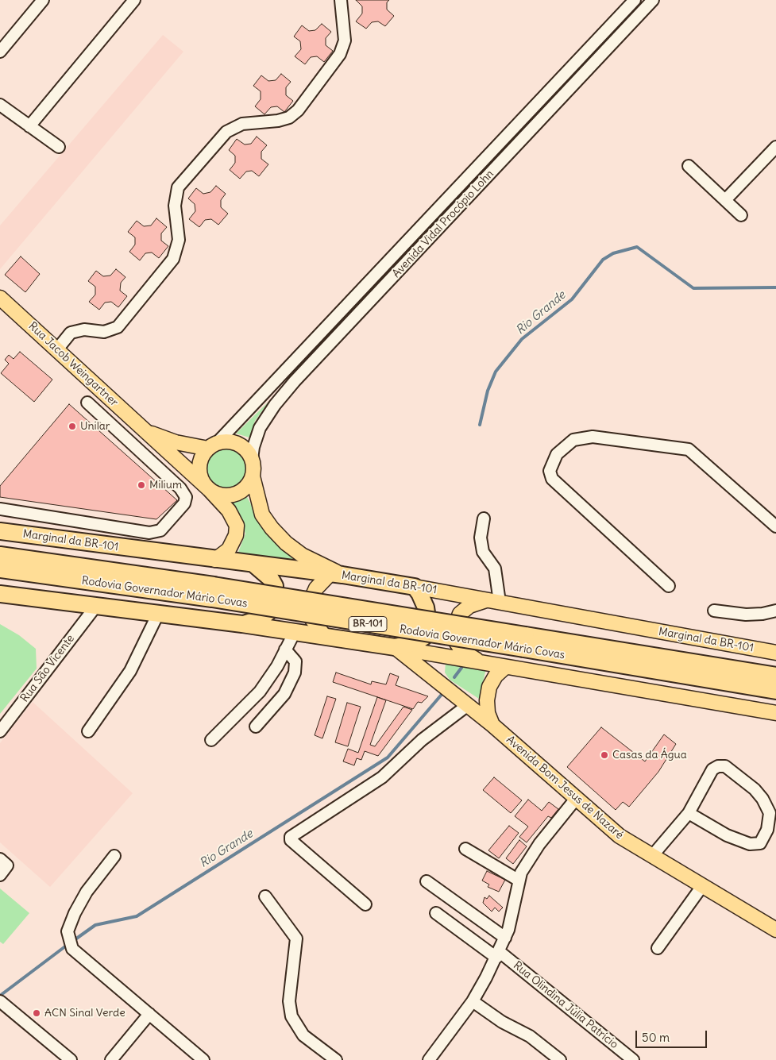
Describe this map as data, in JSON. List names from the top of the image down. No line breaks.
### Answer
{"streets":{"highway":["Marginal da BR-101","Rodovia Governador Mário Covas","BR-101"],"main road":["Rua Jacob Weingartner","Avenida Bom Jesus de Nazaré"],"street":["Avenida Vidal Procópio Lohn","Rua São Vicente","Rua Olindina Júlia Patrício"]},"crossings":[["Avenida Vidal Procópio Lohn","Rua Jacob Weingartner"],["Rua Jacob Weingartner","Marginal da BR-101"]],"water":["Rio Grande"],"places":["Unilar","Milium","Casas da Água","ACN Sinal Verde"],"scale_bar":"50 m"}
